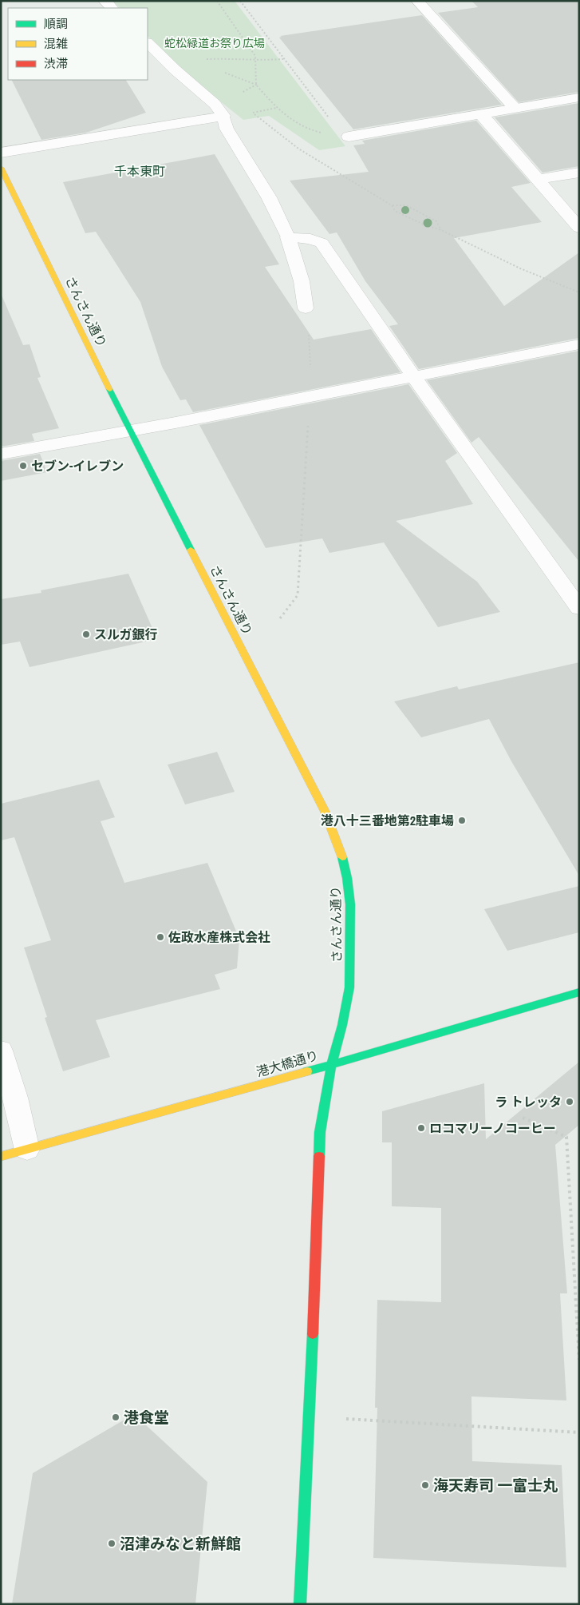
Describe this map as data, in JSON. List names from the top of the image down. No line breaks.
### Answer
{"streets":{"main road":["さんさん通り","港大橋通り"]},"crossings":[["さんさん通り","港大橋通り"]],"districts":["千本東町"],"parks":["蛇松緑道お祭り広場"],"places":["セブン-イレブン","スルガ銀行","港八十三番地第2駐車場","佐政水産株式会社","ラ トレッタ","ロコマリーノコーヒー","港食堂","海天寿司 一富士丸","沼津みなと新鮮館"],"legend":["順調","混雑","渋滞"]}
